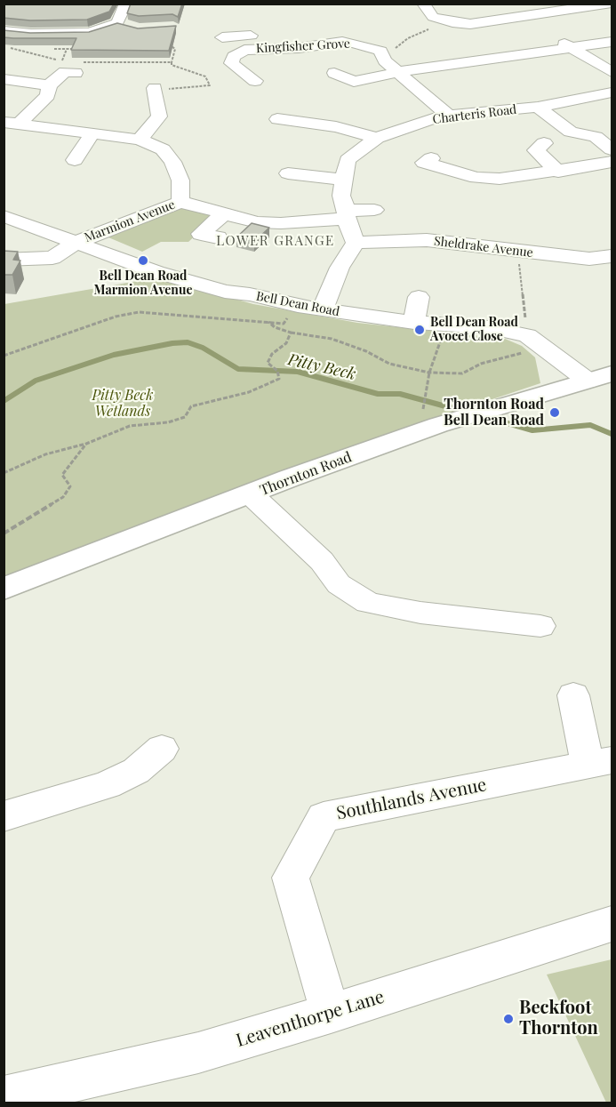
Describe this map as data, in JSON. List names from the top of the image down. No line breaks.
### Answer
{"streets":{"main road":["Thornton Road"],"street":["Kingfisher Grove","Charteris Road","Marmion Avenue","Sheldrake Avenue","Bell Dean Road","Southlands Avenue","Leaventhorpe Lane"]},"crossings":[["Kingfisher Grove","Charteris Road"],["Charteris Road","Sheldrake Avenue"],["Marmion Avenue","Bell Dean Road"],["Bell Dean Road","Thornton Road"],["Southlands Avenue","Leaventhorpe Lane"]],"districts":["LOWER GRANGE"],"water":["Pitty Beck"],"parks":["Pitty Beck Wetlands"],"places":["Bell Dean Road Marmion Avenue","Bell Dean Road Avocet Close","Thornton Road Bell Dean Road","Beckfoot Thornton"]}
